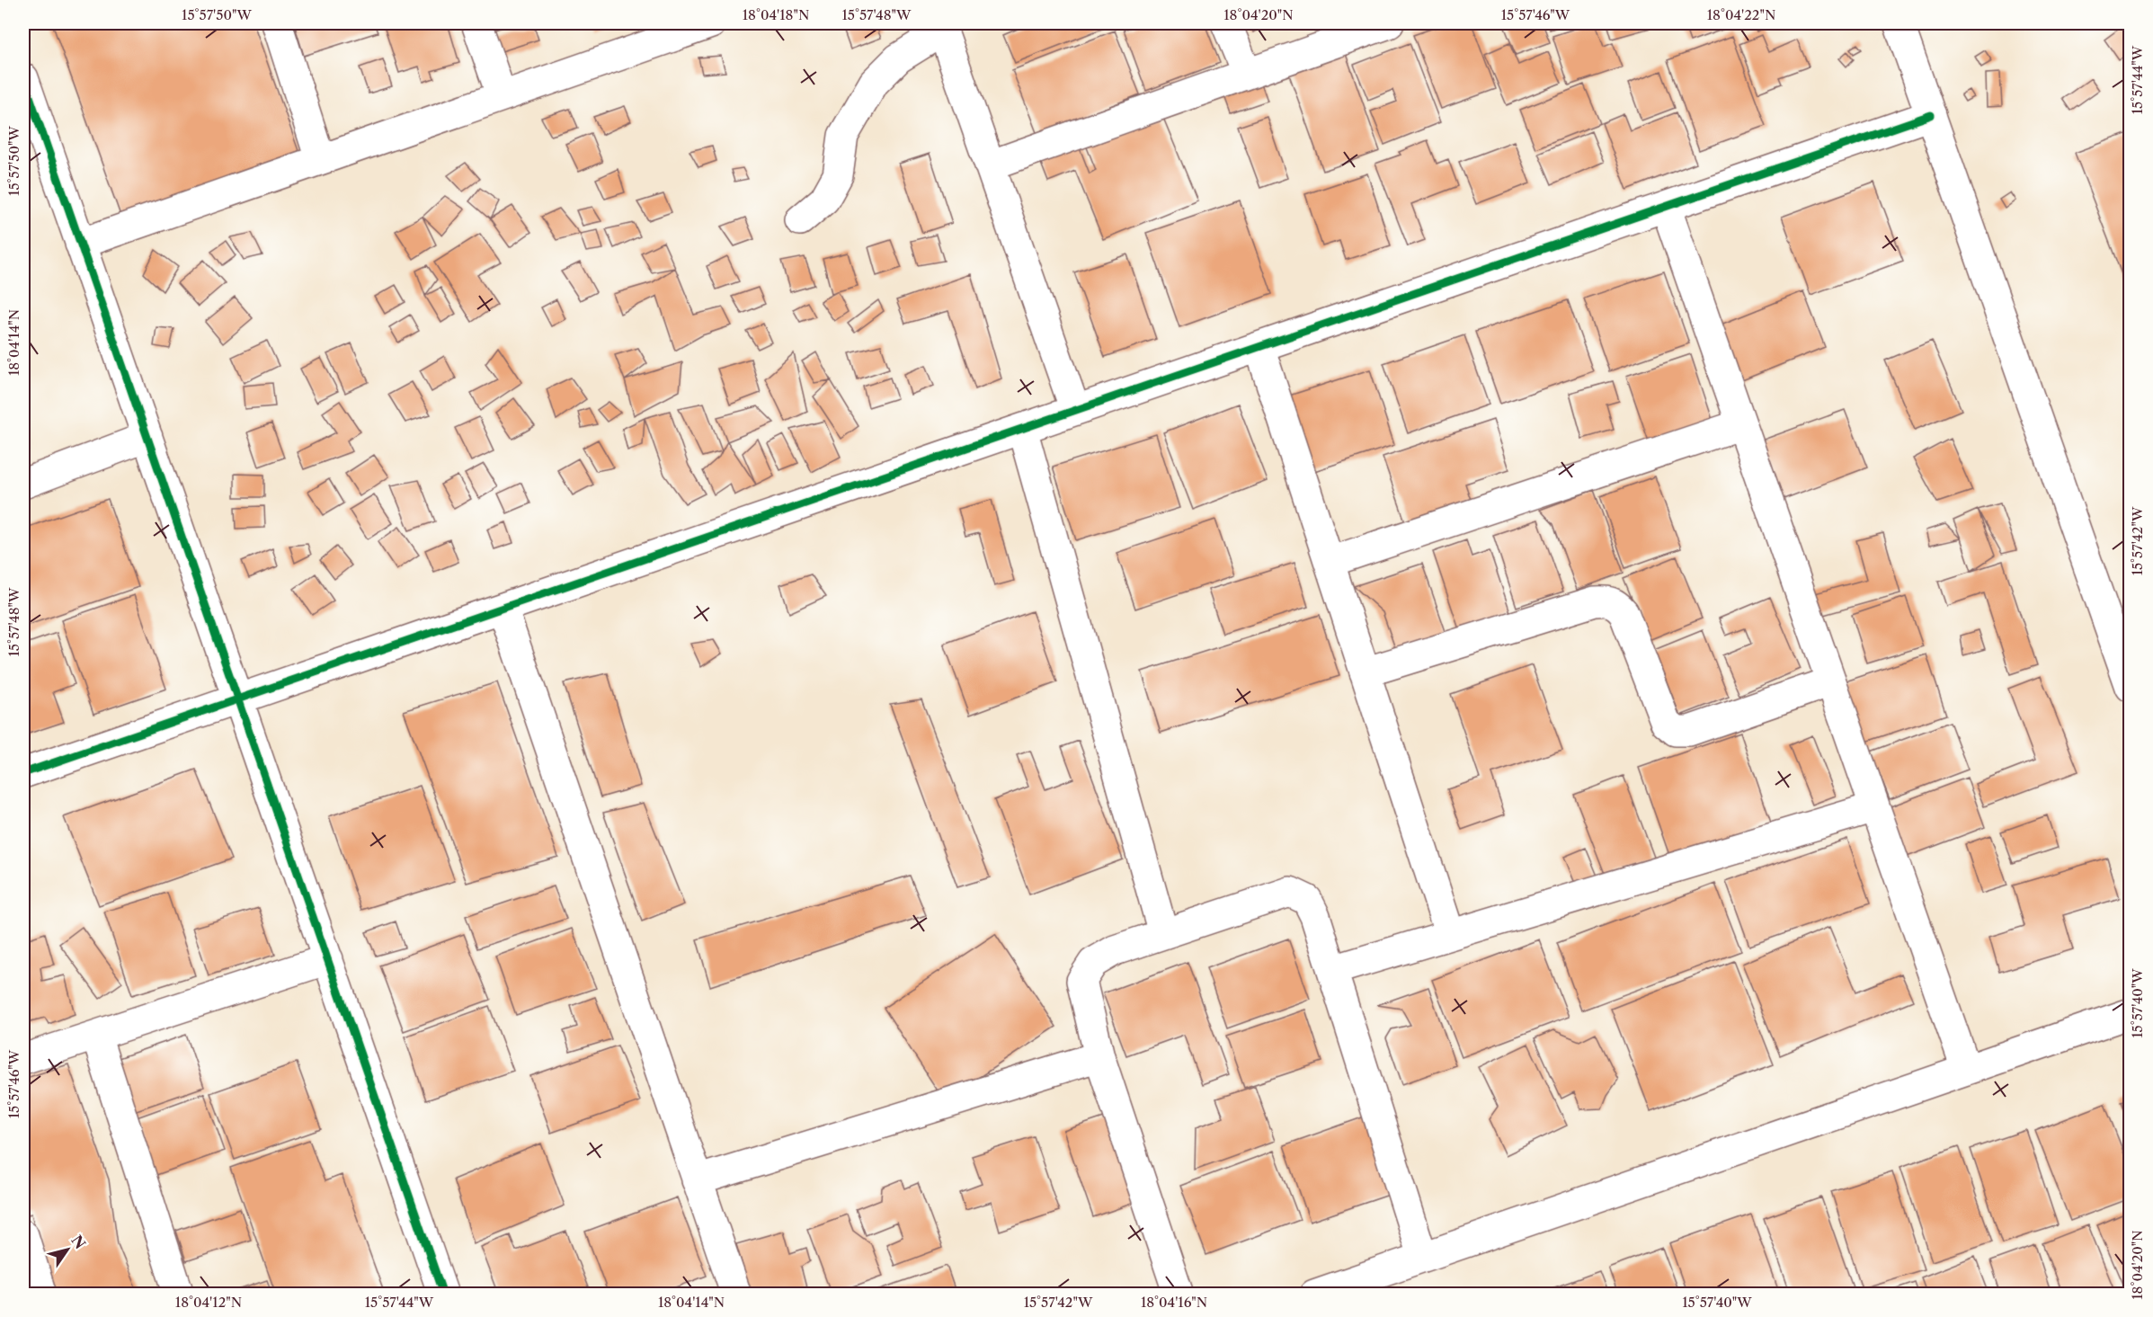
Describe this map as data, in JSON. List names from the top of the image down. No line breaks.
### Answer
{"north":"top right","coordinates":["15°57'50\"W","18°04'18\"N","15°57'48\"W","18°04'20\"N","15°57'46\"W","18°04'22\"N","15°57'44\"W","18°04'14\"N","15°57'42\"W","15°57'40\"W","18°04'12\"N","18°04'16\"N"]}
